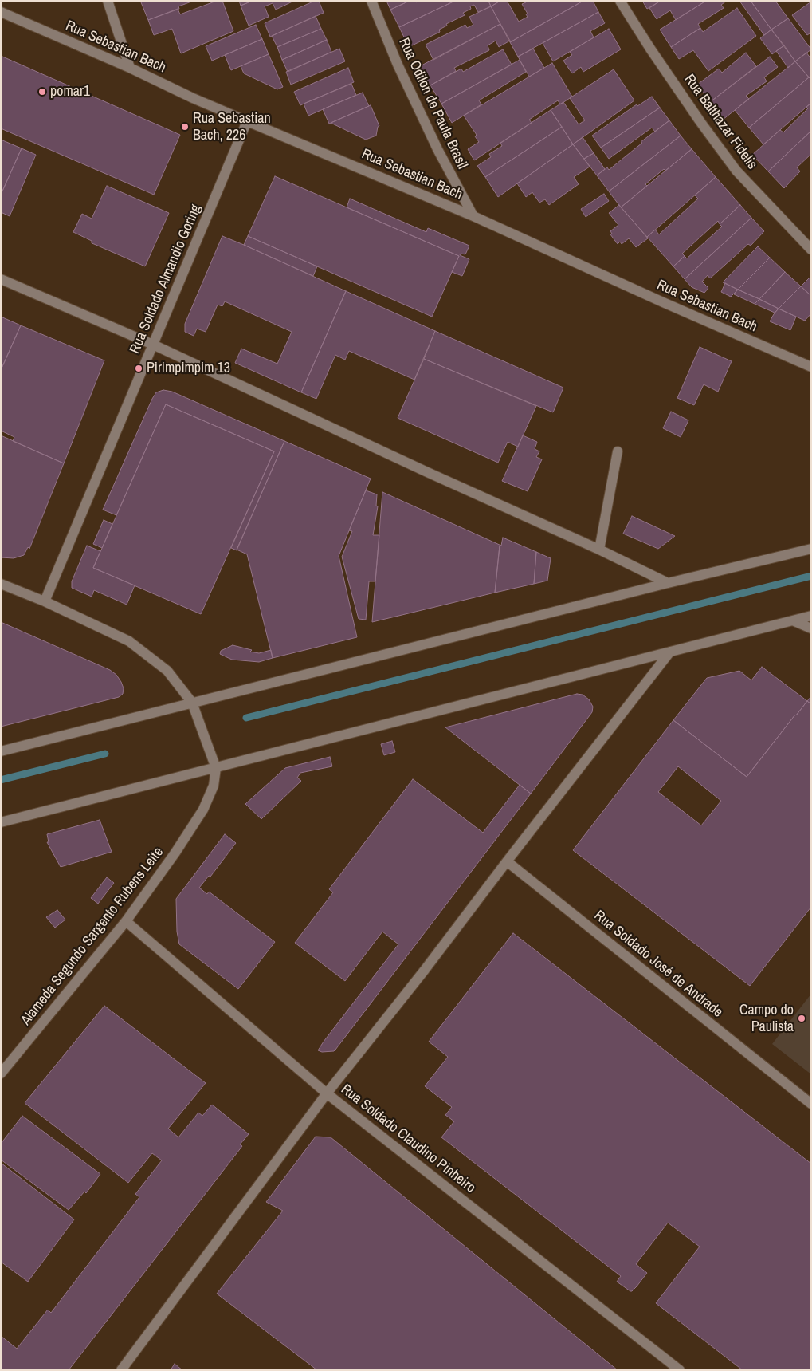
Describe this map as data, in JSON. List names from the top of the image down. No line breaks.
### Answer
{"streets":{"street":["Rua Sebastian Bach","Rua Odilon de Paula Brasil","Rua Balthazar Fidelis","Rua Soldado Almandio Goring","Alameda Segundo Sargento Rubens Leite","Rua Soldado José de Andrade","Rua Soldado Claudino Pinheiro"]},"crossings":[["Rua Sebastian Bach","Rua Odilon de Paula Brasil"],["Rua Sebastian Bach","Rua Soldado Almandio Goring"],["Alameda Segundo Sargento Rubens Leite","Rua Soldado Claudino Pinheiro"]],"places":["pomar1","Rua Sebastian Bach, 226","Pirimpimpim 13","Campo do Paulista"]}
